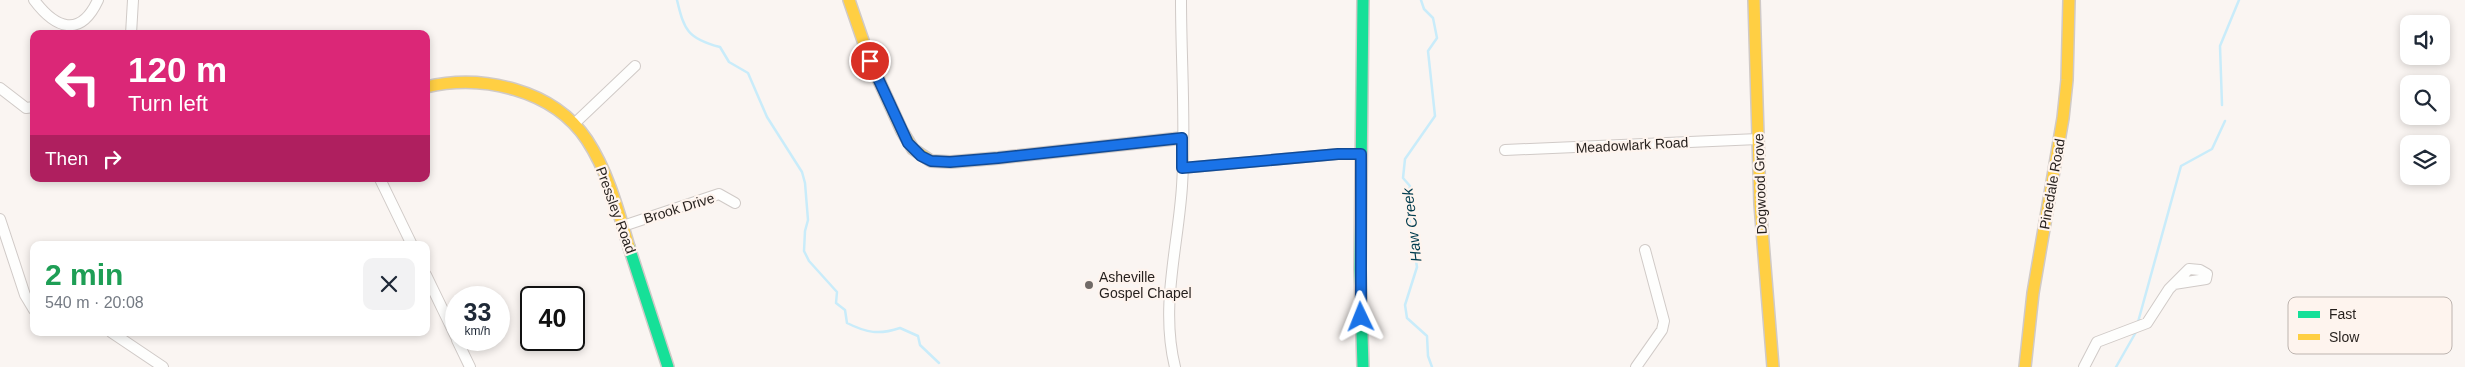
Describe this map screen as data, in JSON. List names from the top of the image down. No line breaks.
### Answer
{"streets":{"street":["Meadowlark Road","Dogwood Grove","Pinedale Road","Brook Drive","Pressley Road"]},"crossings":[["Meadowlark Road","Dogwood Grove"],["Brook Drive","Pressley Road"]],"water":["Haw Creek"],"places":["Asheville Gospel Chapel"],"legend":["Fast","Slow"],"page":{"turn":["120 m","Turn left"],"then":"Then","heading":["2 min","540 m · 20:08"],"speed":"33 km/h","limit":"40"}}
